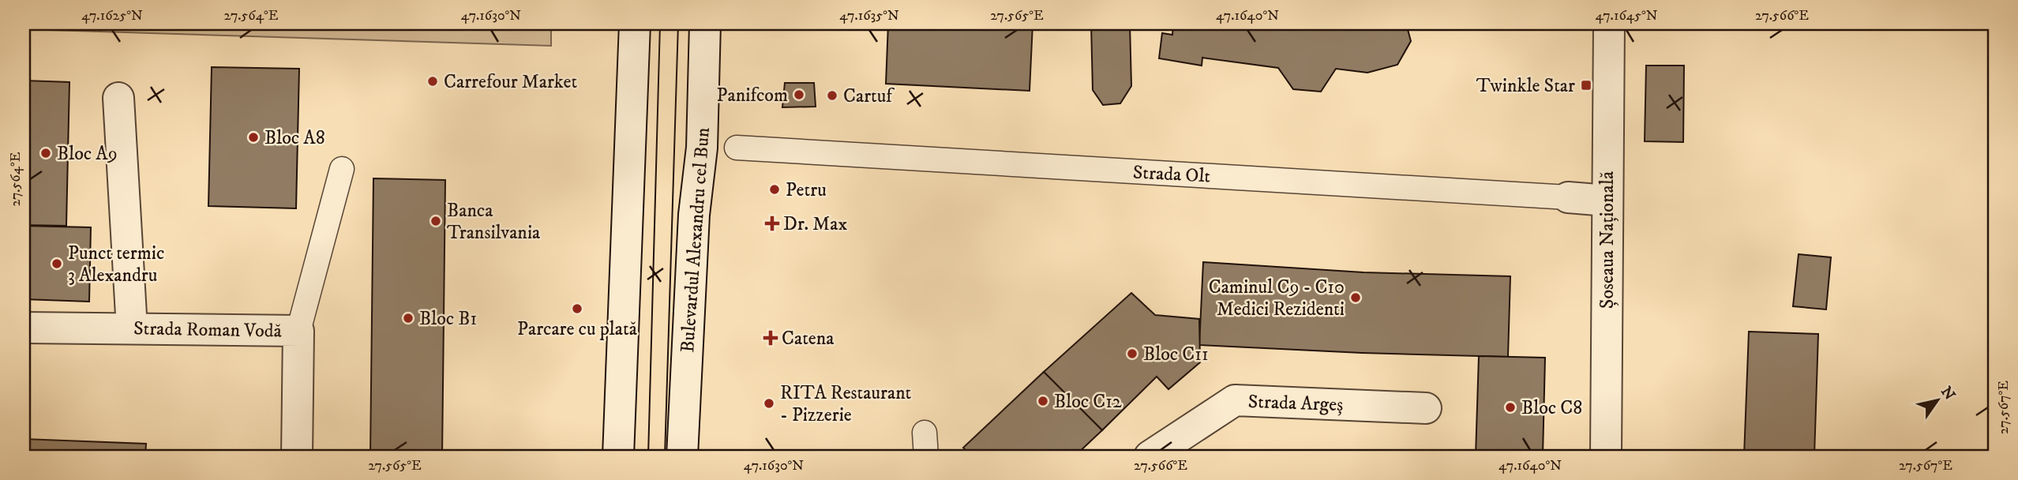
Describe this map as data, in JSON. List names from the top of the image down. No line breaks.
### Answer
{"streets":{"street":["Strada Olt","Bulevardul Alexandru cel Bun","Șoseaua Națională","Strada Roman Vodă","Strada Argeș"]},"crossings":[["Strada Olt","Șoseaua Națională"]],"places":{"other":["Carrefour Market","Panifcom","Cartuf","Bloc A8","Bloc A9","Petru","Banca Transilvania","Punct termic 3 Alexandru","Caminul C9 - C10 Medici Rezidenti","Parcare cu plată","Bloc B1","Bloc C11","Bloc C12","RITA Restaurant - Pizzerie","Bloc C8"],"transit":["Twinkle Star"],"health":["Dr. Max","Catena"]},"north":"top right","coordinates":["47.1625°N","27.564°E","47.1630°N","47.1635°N","27.565°E","47.1640°N","47.1645°N","27.566°E","27.567°E"]}
